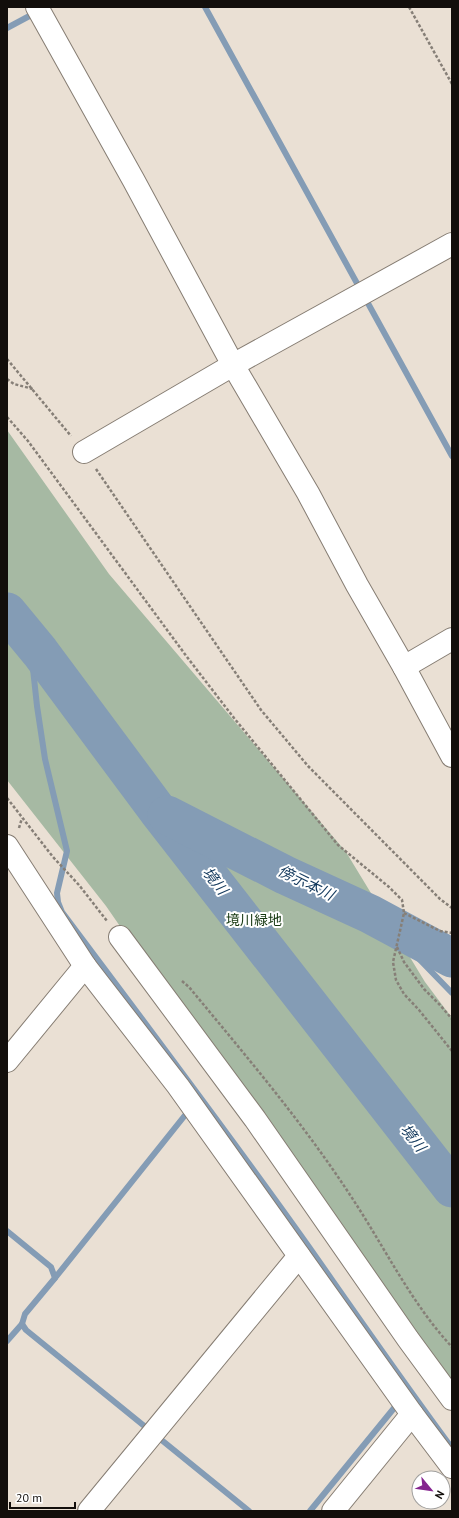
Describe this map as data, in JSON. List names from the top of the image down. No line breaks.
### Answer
{"water":["境川","傍示本川"],"parks":["境川緑地"],"scale_bar":"20 m","north":"bottom right"}
